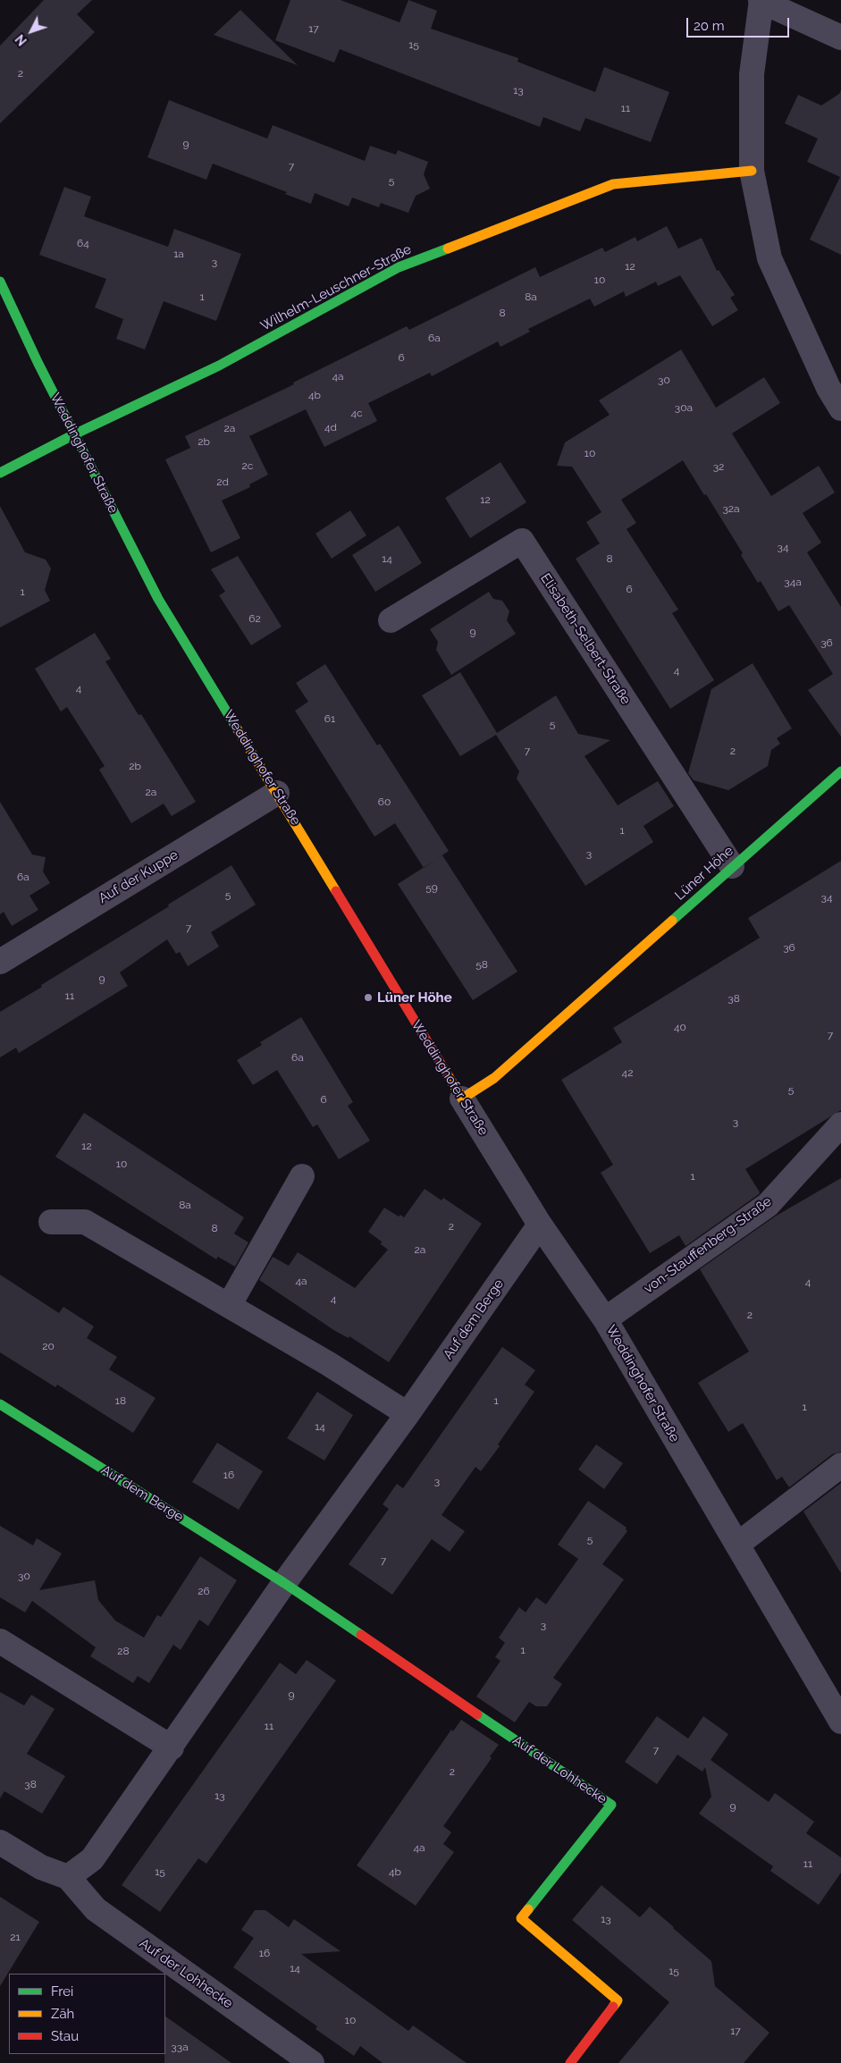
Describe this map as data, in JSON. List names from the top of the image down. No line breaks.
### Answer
{"streets":{"street":["Wilhelm-Leuschner-Straße","Weddinghofer Straße","Elisabeth-Selbert-Straße","Lüner Höhe","Auf der Kuppe","von-Stauffenberg-Straße","Auf dem Berge","Auf der Lohhecke"]},"crossings":[["Wilhelm-Leuschner-Straße","Weddinghofer Straße"],["Weddinghofer Straße","Lüner Höhe"],["Weddinghofer Straße","Auf der Kuppe"],["Weddinghofer Straße","von-Stauffenberg-Straße"],["Weddinghofer Straße","Auf dem Berge"],["Elisabeth-Selbert-Straße","Lüner Höhe"],["Auf dem Berge","Auf der Lohhecke"]],"places":["Lüner Höhe"],"house_numbers":["17","15","2","13","11","9","7","5","64","1a","3","12","10","1","8a","8","6a","6","4a","30","4b","30a","4c","4d","2a","2b","10","2c","32","2d","12","32a","34","14","8","34a","6","1","62","9","36","4","4","61","5","7","2","2b","2a","60","1","3","6a","59","5","34","7","36","58","9","11","38","40","7","6a","42","5","6","3","12","10","1","8a","2","8","2a","4a","4","4","2","20","18","1","1","14","16","3","5","7","30","26","3","1","28","9","11","7","2","38","13","9","4a","11","15","4b","13","21","16","14","15","10","17","33a"],"legend":["Frei","Zäh","Stau"],"scale_bar":"20 m","north":"bottom left"}
